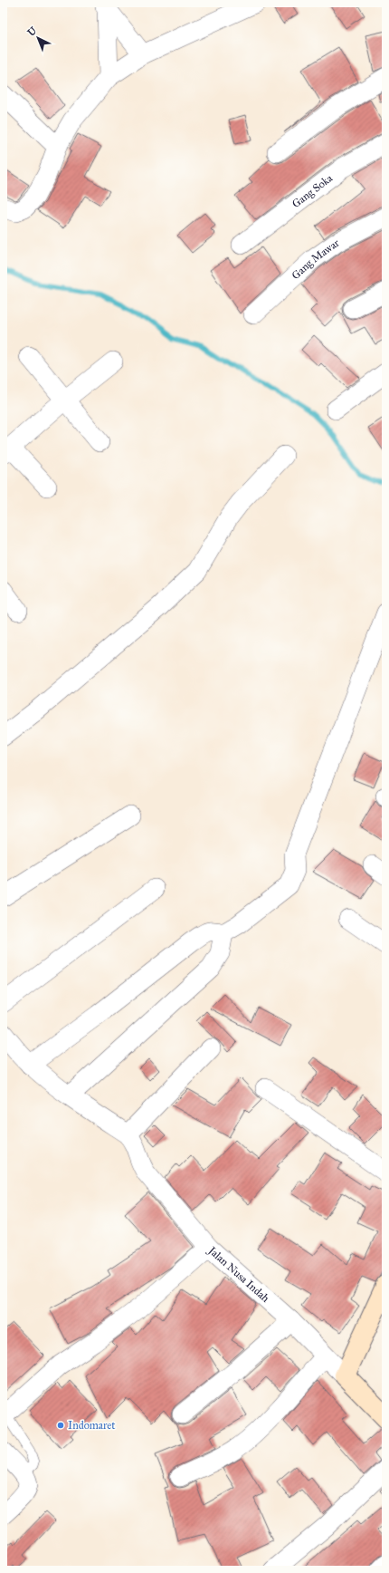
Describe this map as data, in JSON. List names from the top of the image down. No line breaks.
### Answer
{"streets":{"street":["Gang Soka","Gang Mawar","Jalan Nusa Indah"]},"places":["Indomaret"],"north":"top left"}
